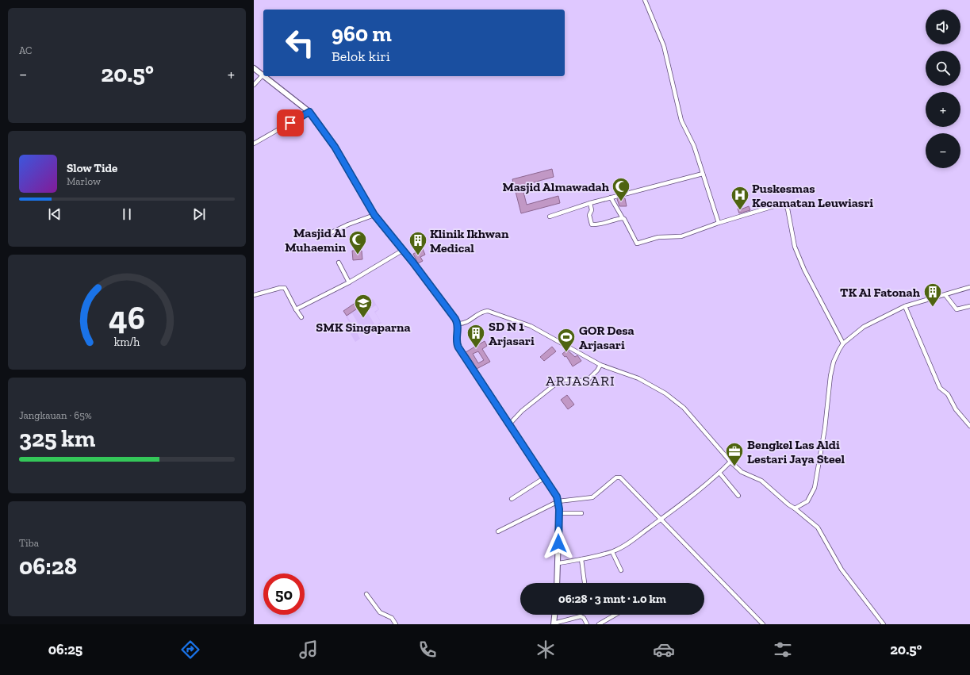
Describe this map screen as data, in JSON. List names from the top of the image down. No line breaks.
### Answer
{"districts":["ARJASARI"],"places":{"mosque":["Masjid Almawadah","Masjid Al Muhaemin"],"hospital":["Puskesmas Kecamatan Leuwiasri"],"building":["Klinik Ikhwan Medical","TK Al Fatonah","SD N 1 Arjasari"],"school or university":["SMK Singaparna"],"sports":["GOR Desa Arjasari"],"office":["Bengkel Las Aldi Lestari Jaya Steel"]},"page":{"tile":["AC",["Jangkauan · 65%","325 km"],["Tiba","06:28"]],"map_buttons":["+","−"],"turn":["960 m","Belok kiri"],"heat":["−","20.5°","+"],"song":["Slow Tide","Marlow"],"limit":"50","trip":"06:28 · 3 mnt · 1.0 km","tabs":["06:25","20.5°"],"gauge":["46","km/h"]}}
